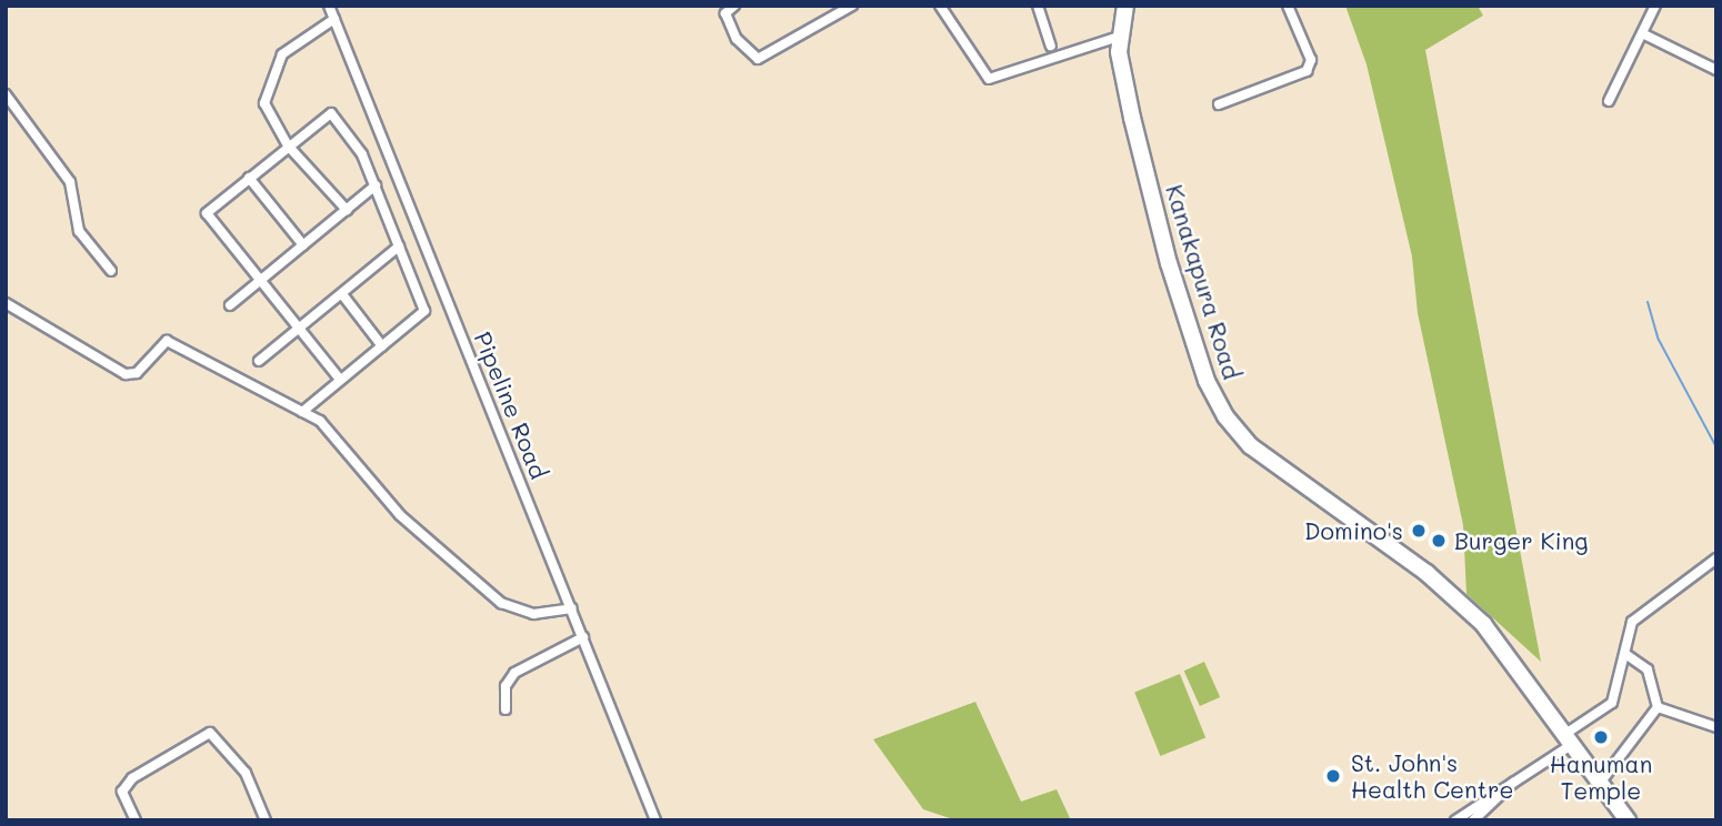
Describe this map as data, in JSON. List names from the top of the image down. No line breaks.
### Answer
{"streets":{"highway":["Kanakapura Road"],"street":["Pipeline Road"]},"places":["Domino's","Burger King","Hanuman Temple","St. John's Health Centre"]}
